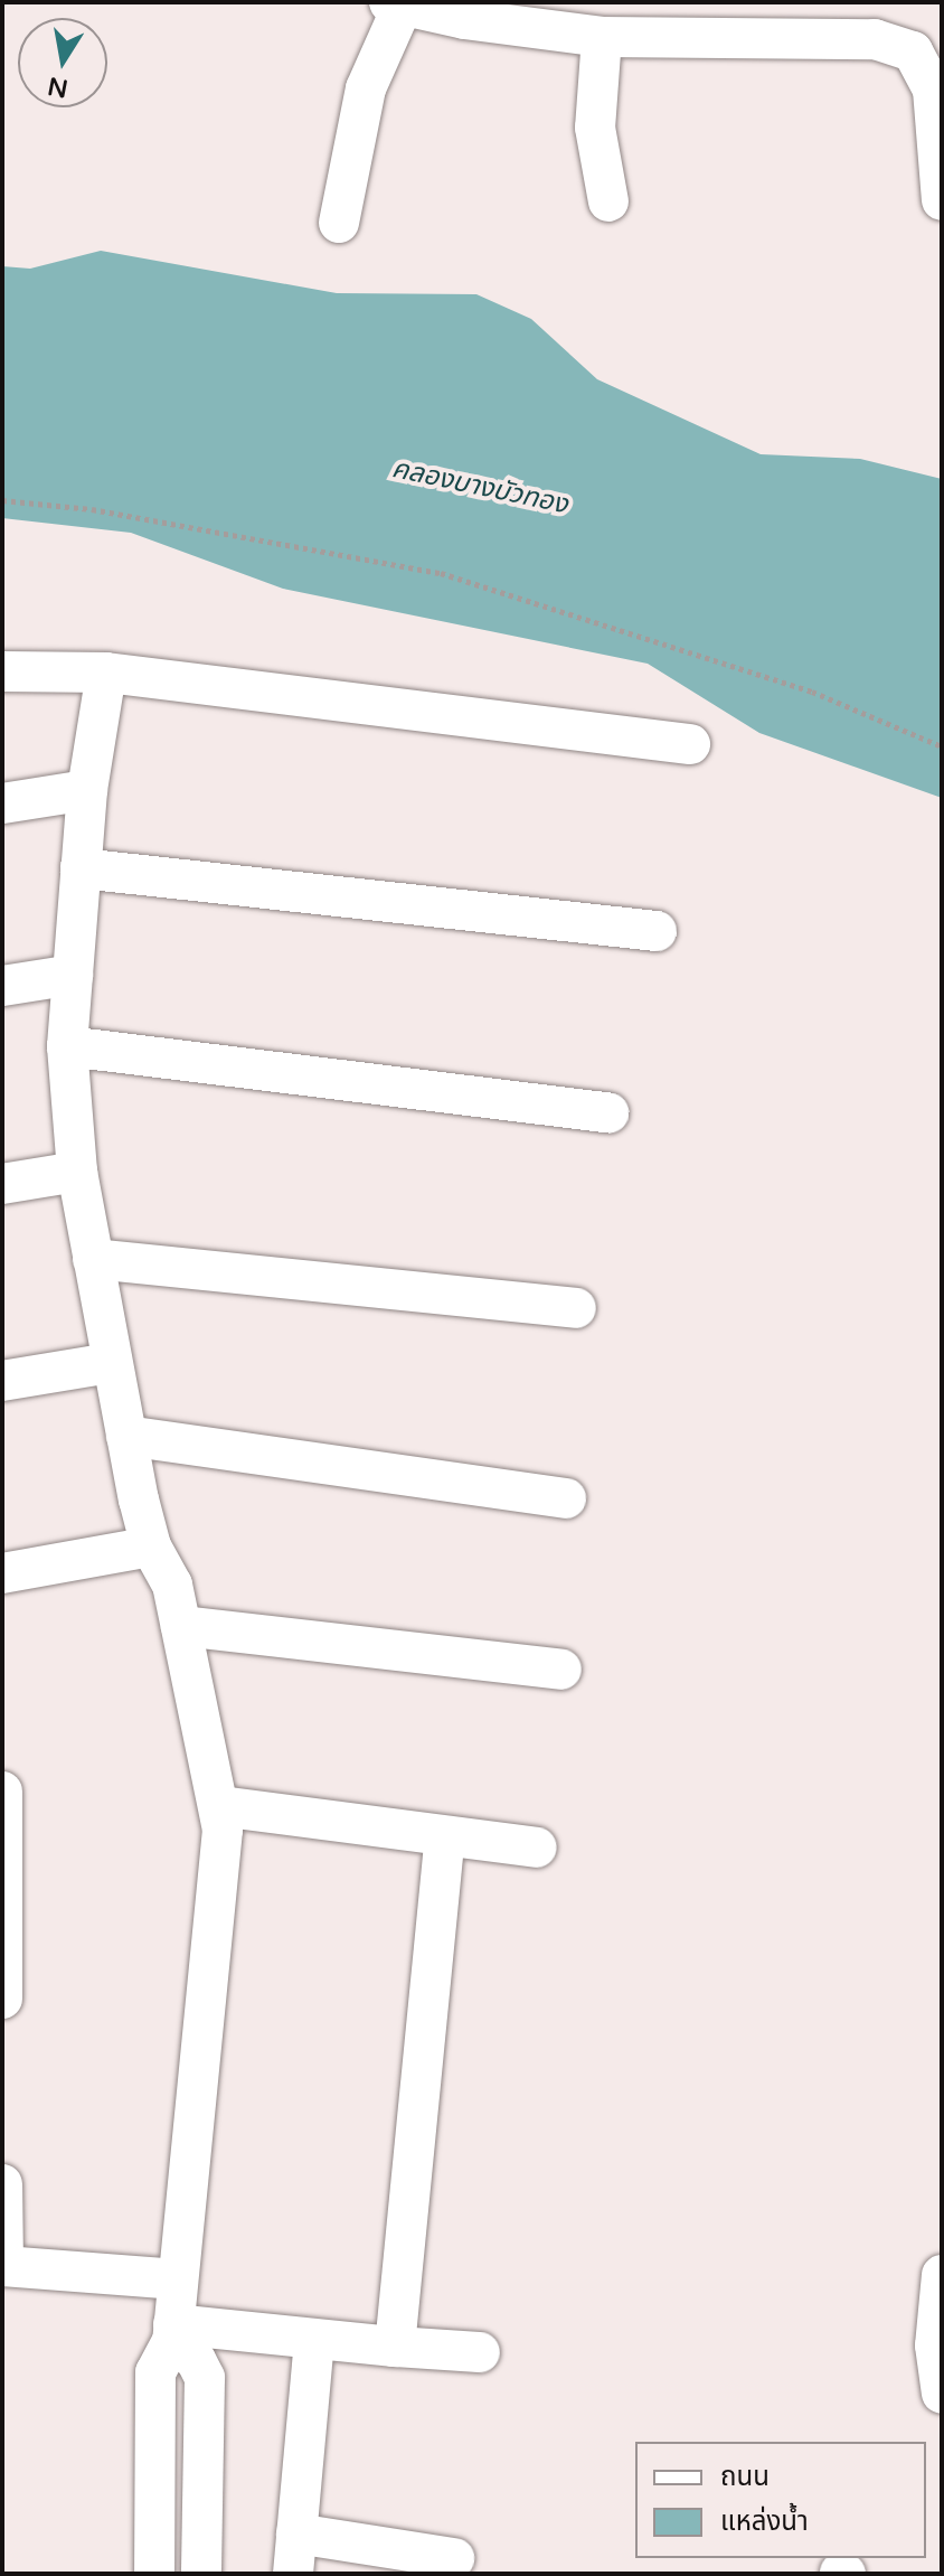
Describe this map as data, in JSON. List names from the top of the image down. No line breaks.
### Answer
{"water":["คลองบางบัวทอง"],"legend":["ถนน","แหล่งน้ำ"],"north":"bottom"}
